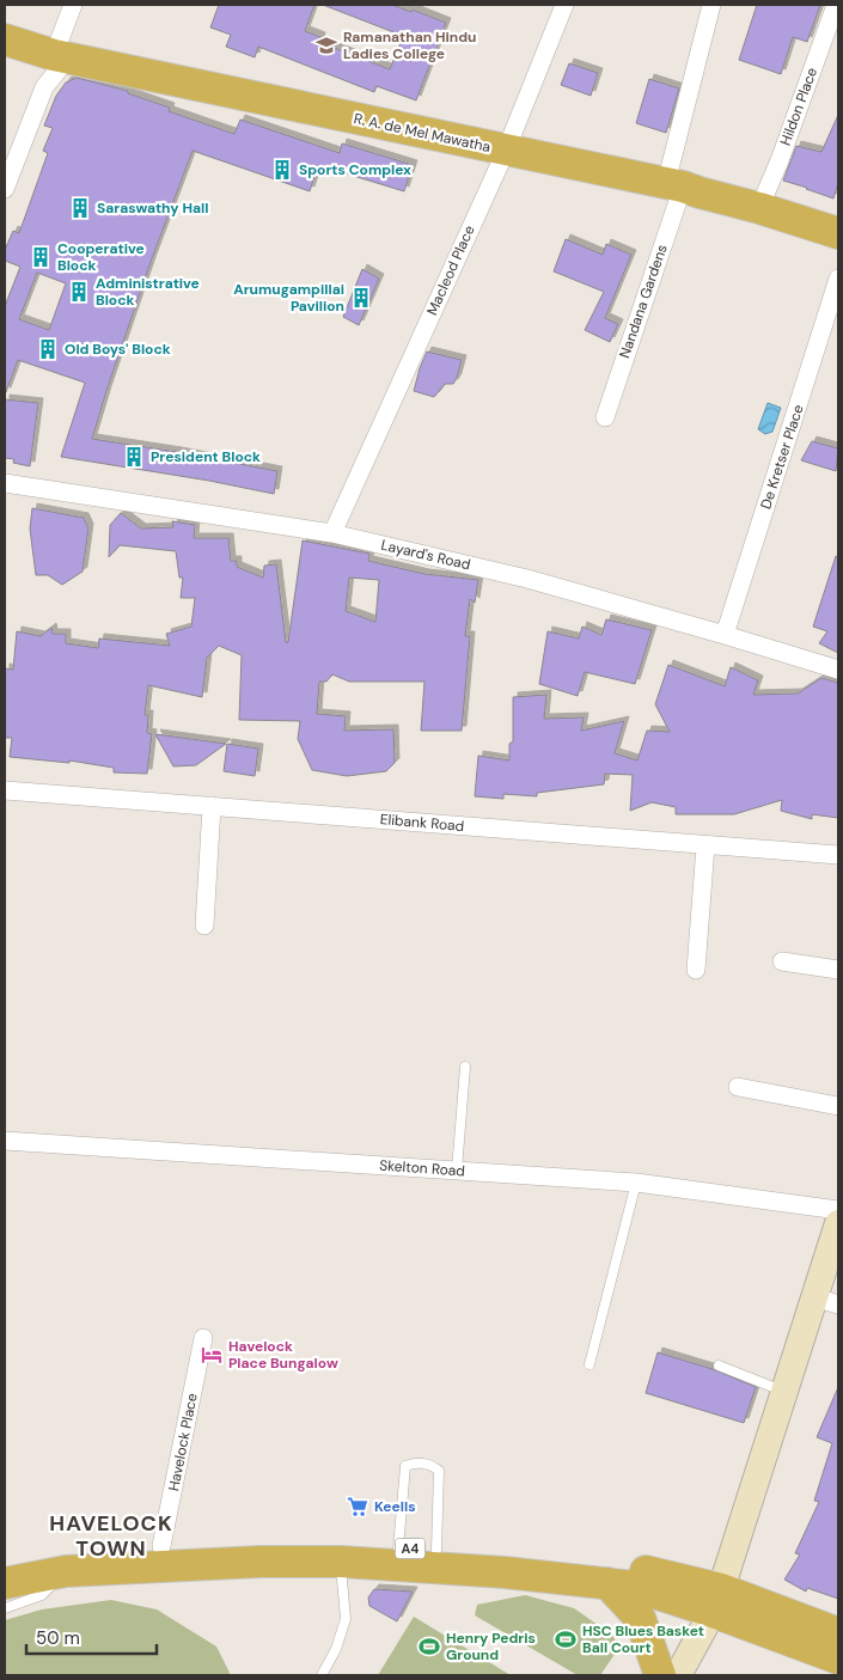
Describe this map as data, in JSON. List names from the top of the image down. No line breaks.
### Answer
{"streets":{"highway":["R. A. de Mel Mawatha","A4"],"street":["Hildon Place","Macleod Place","Nandana Gardens","De Kretser Place","Layard's Road","Elibank Road","Skelton Road","Havelock Place"]},"crossings":[["Hildon Place","R. A. de Mel Mawatha"],["R. A. de Mel Mawatha","Macleod Place"],["R. A. de Mel Mawatha","Nandana Gardens"],["Macleod Place","Layard's Road"],["De Kretser Place","Layard's Road"],["Havelock Place","A4"]],"districts":["HAVELOCK TOWN"],"places":{"school or university":["Ramanathan Hindu Ladies College"],"building":["Sports Complex","Saraswathy Hall","Cooperative Block","Administrative Block","Arumugampillai Pavilion","Old Boys' Block","President Block"],"hotel":["Havelock Place Bungalow"],"supermarket":["Keells"],"sports":["HSC Blues Basket Ball Court","Henry Pedris Ground"]},"scale_bar":"50 m"}
